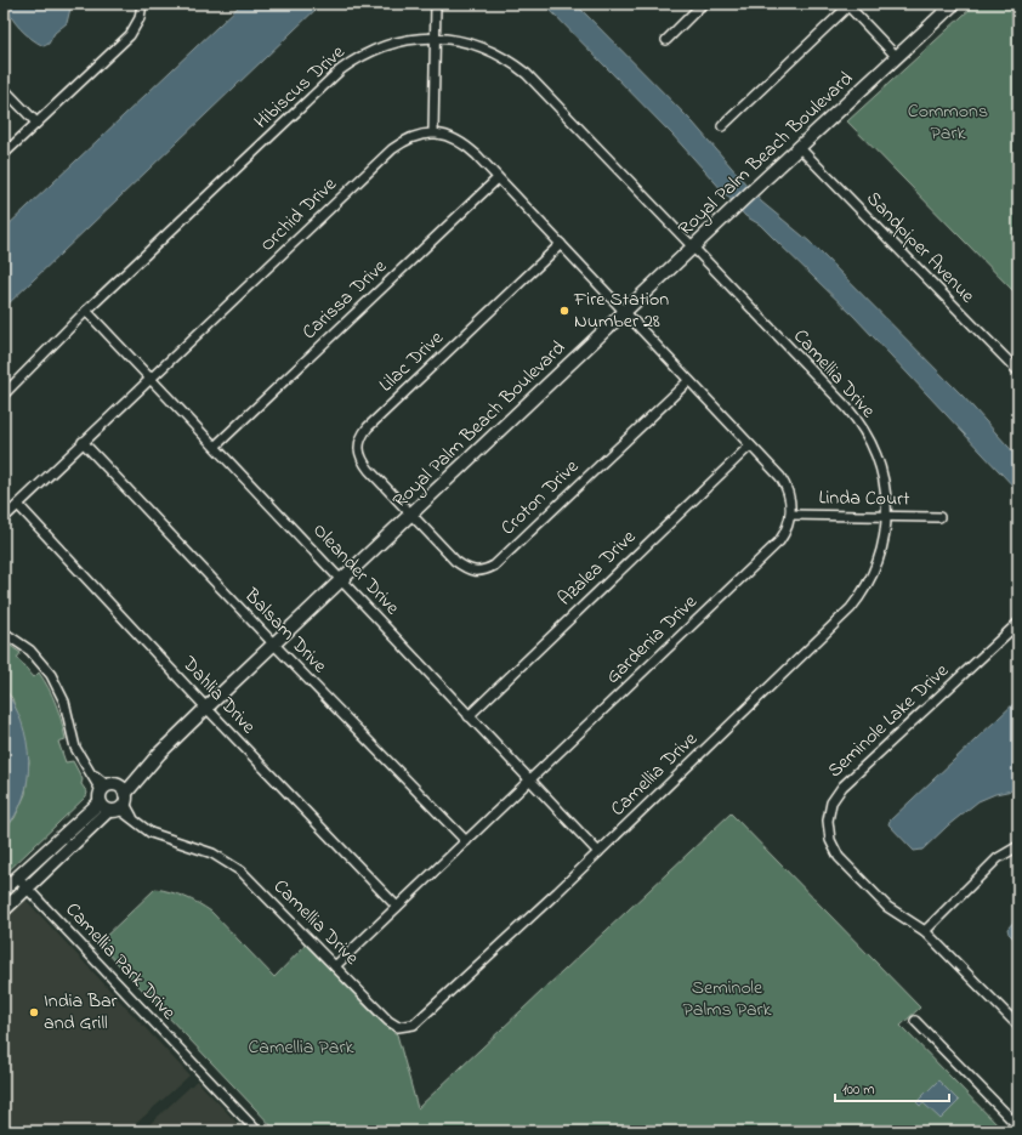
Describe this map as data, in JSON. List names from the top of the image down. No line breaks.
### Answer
{"streets":{"street":["Hibiscus Drive","Royal Palm Beach Boulevard","Orchid Drive","Sandpiper Avenue","Carissa Drive","Lilac Drive","Camellia Drive","Croton Drive","Linda Court","Azalea Drive","Oleander Drive","Balsam Drive","Gardenia Drive","Dahlia Drive","Seminole Lake Drive","Camellia Park Drive"]},"crossings":[["Hibiscus Drive","Royal Palm Beach Boulevard"],["Hibiscus Drive","Camellia Drive"],["Hibiscus Drive","Oleander Drive"],["Royal Palm Beach Boulevard","Orchid Drive"],["Royal Palm Beach Boulevard","Sandpiper Avenue"],["Royal Palm Beach Boulevard","Lilac Drive"],["Royal Palm Beach Boulevard","Camellia Drive"],["Royal Palm Beach Boulevard","Croton Drive"],["Royal Palm Beach Boulevard","Oleander Drive"],["Royal Palm Beach Boulevard","Balsam Drive"],["Royal Palm Beach Boulevard","Gardenia Drive"],["Royal Palm Beach Boulevard","Dahlia Drive"],["Royal Palm Beach Boulevard","Camellia Park Drive"],["Orchid Drive","Carissa Drive"],["Orchid Drive","Lilac Drive"],["Orchid Drive","Oleander Drive"],["Orchid Drive","Balsam Drive"],["Orchid Drive","Gardenia Drive"],["Orchid Drive","Dahlia Drive"],["Carissa Drive","Oleander Drive"],["Lilac Drive","Croton Drive"],["Camellia Drive","Linda Court"],["Camellia Drive","Oleander Drive"],["Camellia Drive","Gardenia Drive"],["Croton Drive","Gardenia Drive"],["Linda Court","Gardenia Drive"],["Azalea Drive","Oleander Drive"],["Azalea Drive","Gardenia Drive"],["Oleander Drive","Gardenia Drive"],["Balsam Drive","Gardenia Drive"],["Gardenia Drive","Dahlia Drive"]],"parks":["Commons Park","Seminole Palms Park","Camellia Park"],"places":["Fire Station Number 28","India Bar and Grill"],"scale_bar":"100 m"}
